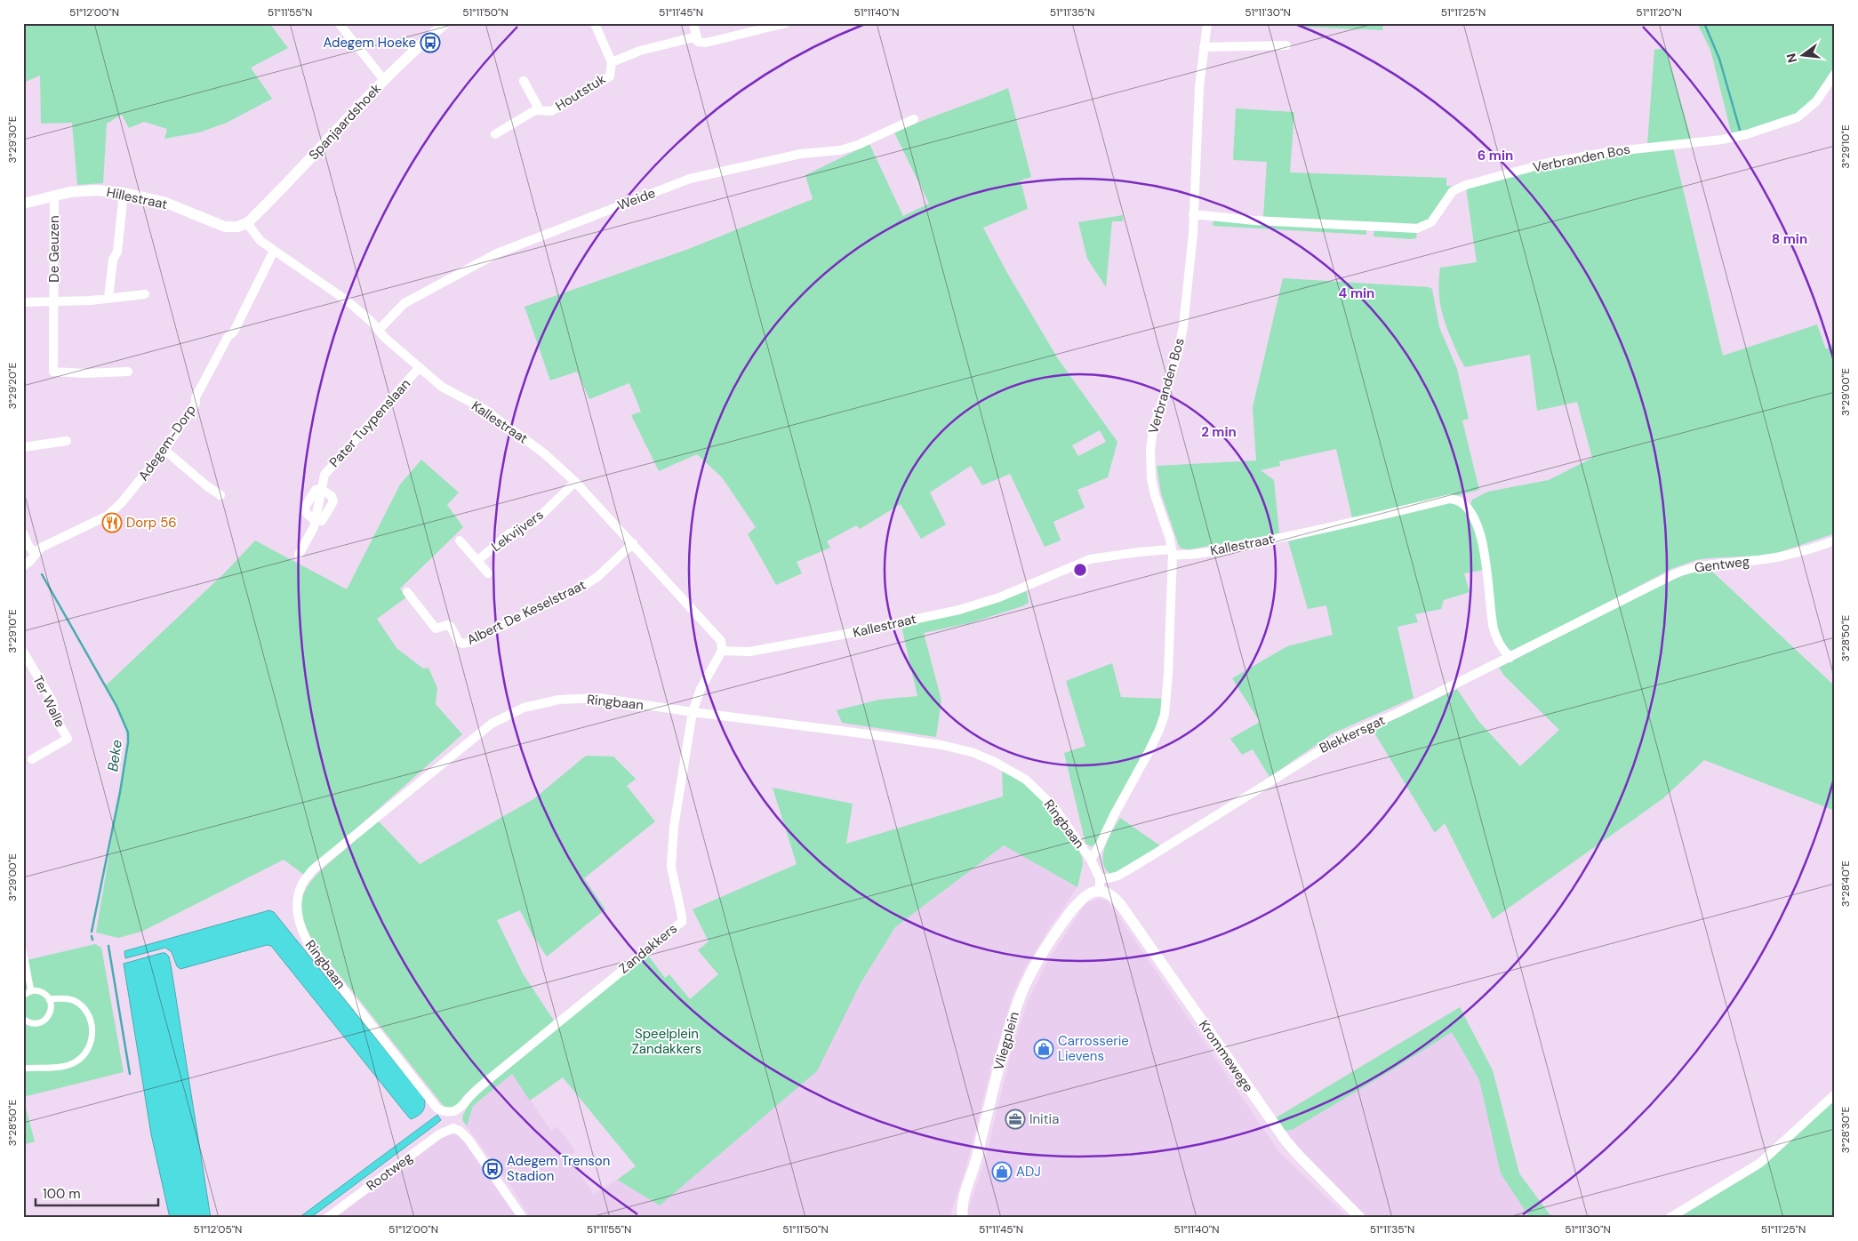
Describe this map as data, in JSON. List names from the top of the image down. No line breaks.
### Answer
{"streets":{"street":["Houtstuk","Spanjaardshoek","Verbranden Bos","Hillestraat","Weide","De Geuzen","Kallestraat","Pater Tuypenslaan","Adegem-Dorp","Lekvijvers","Gentweg","Albert De Keselstraat","Ter Walle","Ringbaan","Blekkersgat","Zandakkers","Vliegplein","Krommewege","Rootweg"]},"crossings":[["Spanjaardshoek","Hillestraat"],["Spanjaardshoek","Kallestraat"],["Verbranden Bos","Kallestraat"],["Hillestraat","De Geuzen"],["Hillestraat","Kallestraat"],["Weide","Kallestraat"],["Kallestraat","Pater Tuypenslaan"],["Kallestraat","Adegem-Dorp"],["Kallestraat","Lekvijvers"],["Kallestraat","Albert De Keselstraat"],["Kallestraat","Blekkersgat"],["Gentweg","Blekkersgat"],["Ringbaan","Blekkersgat"],["Ringbaan","Zandakkers"],["Ringbaan","Vliegplein"],["Ringbaan","Krommewege"],["Vliegplein","Krommewege"]],"water":["Beke"],"parks":["Speelplein Zandakkers"],"places":{"bus stop":["Adegem Hoeke","Adegem Trenson Stadion"],"restaurant":["Dorp 56"],"shop":["Carrosserie Lievens","ADJ"],"office":["Initia"]},"scale_bar":"100 m","north":"left","coordinates":["51°12'00\"N","51°11'55\"N","51°11'50\"N","51°11'45\"N","51°11'40\"N","51°11'35\"N","51°11'30\"N","51°11'25\"N","51°11'20\"N","3°29'30\"E","3°29'10\"E","3°29'20\"E","3°29'00\"E","3°28'50\"E","3°28'40\"E","3°28'30\"E","51°12'05\"N"],"rings":["6 min","8 min","4 min","2 min"]}
